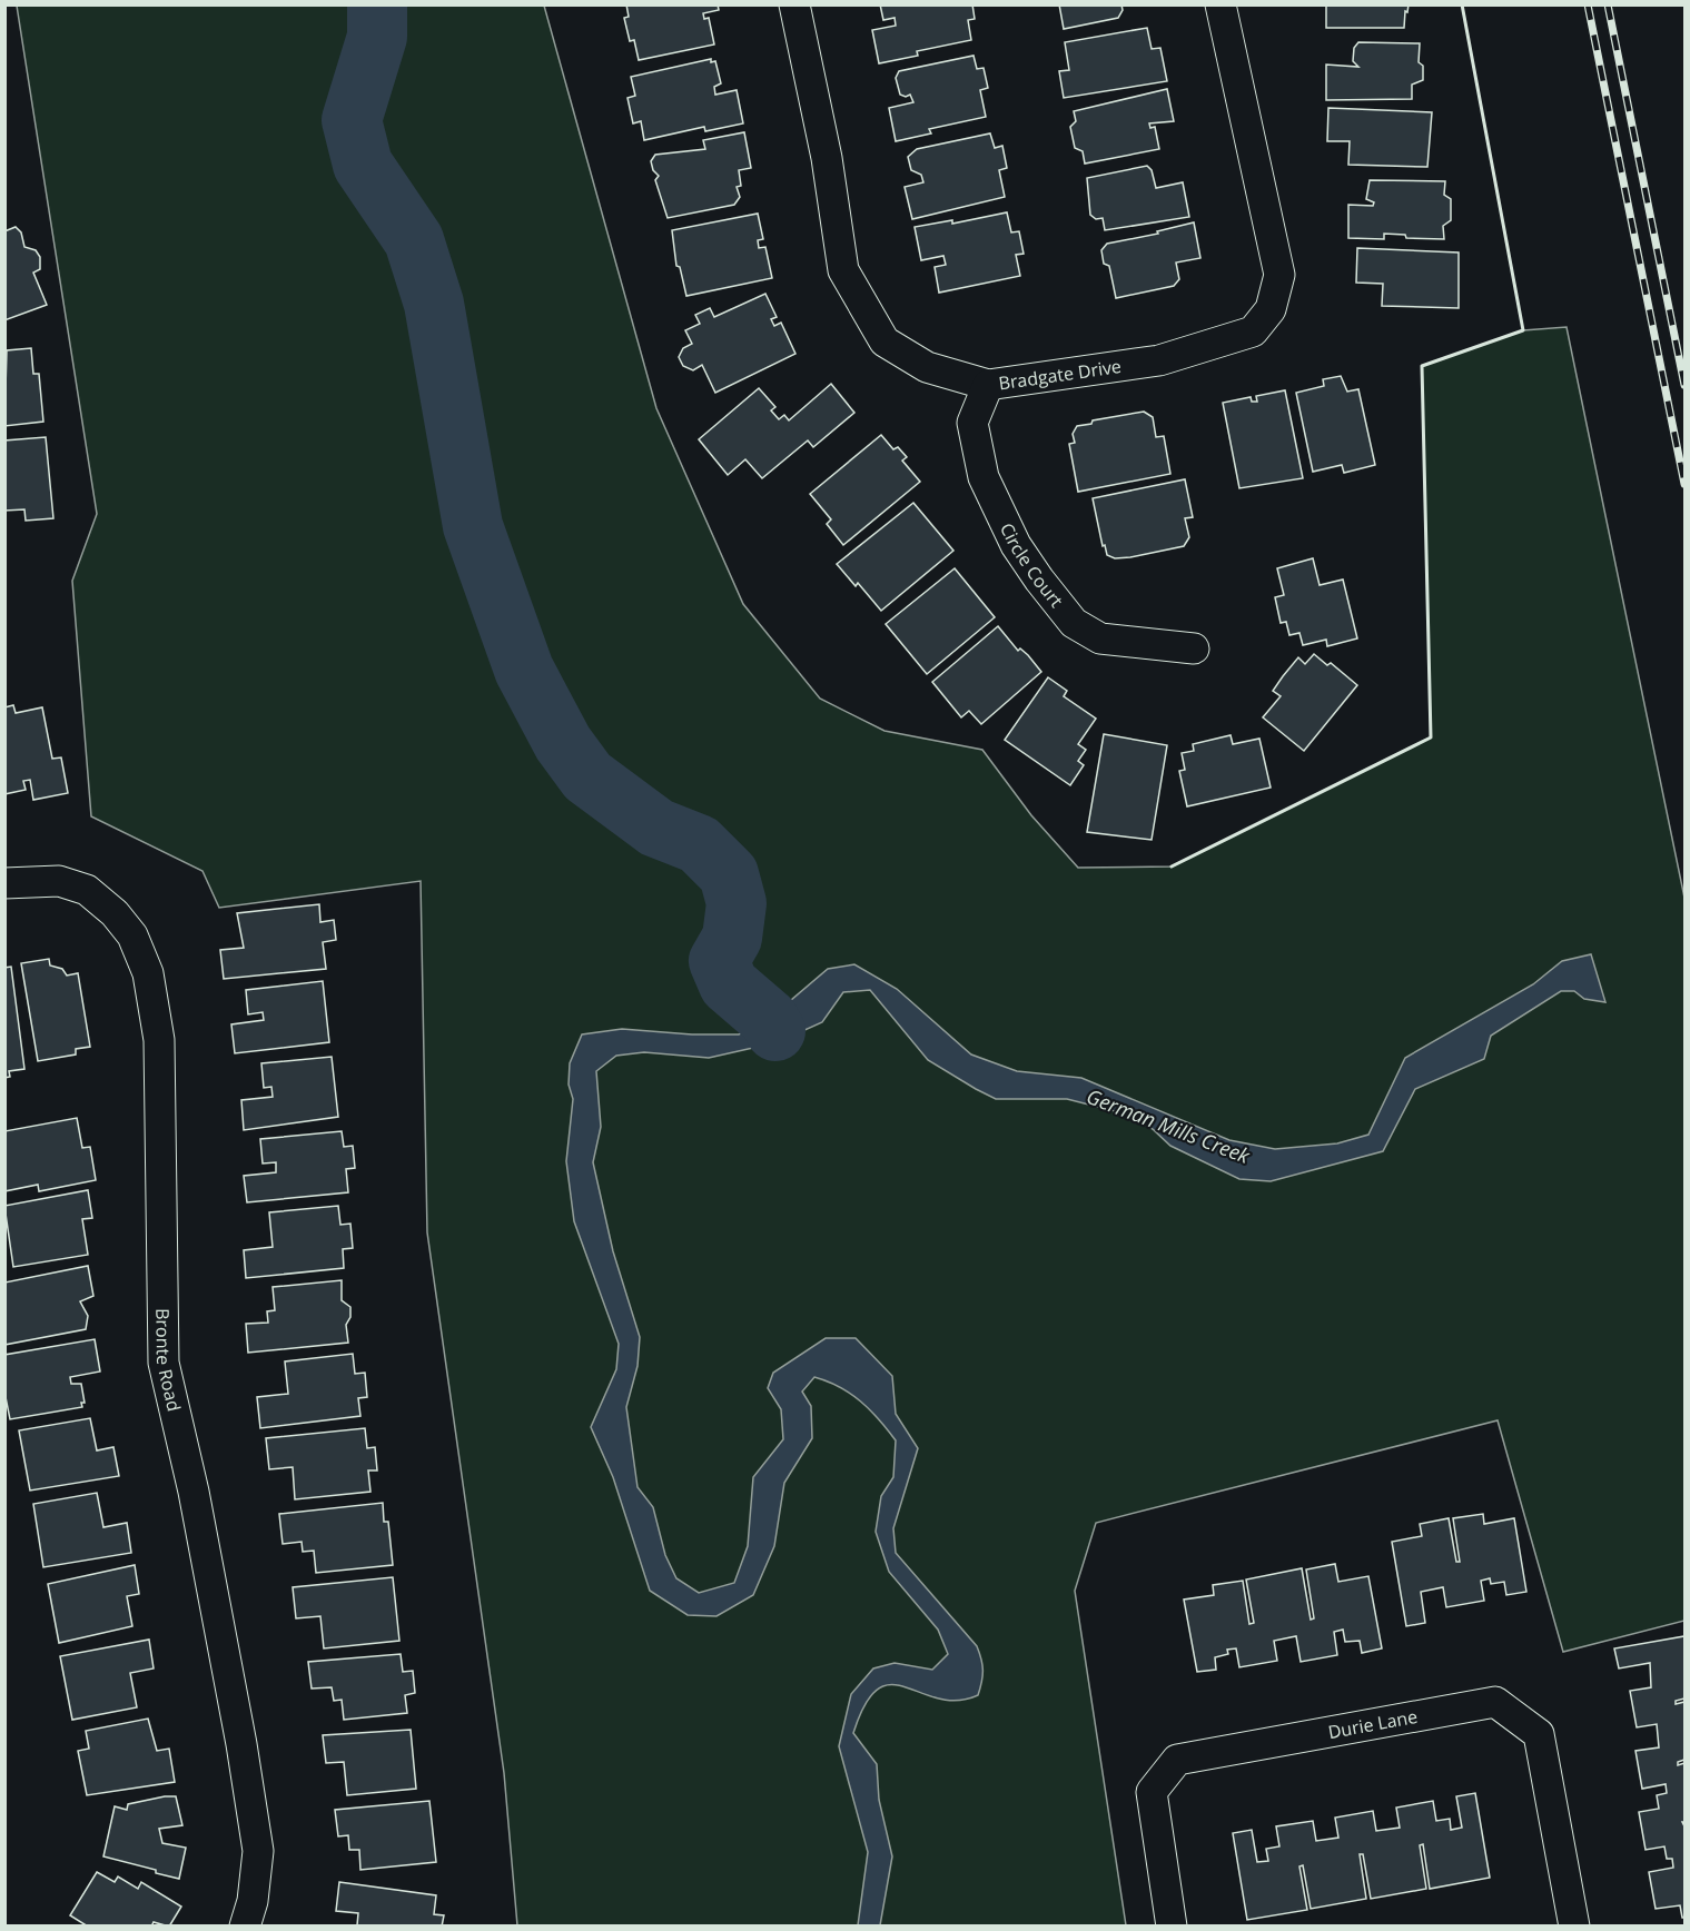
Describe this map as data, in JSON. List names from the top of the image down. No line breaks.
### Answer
{"streets":{"street":["Bradgate Drive","Circle Court","Bronte Road","Durie Lane"]},"crossings":[["Bradgate Drive","Circle Court"]],"water":["German Mills Creek"]}
